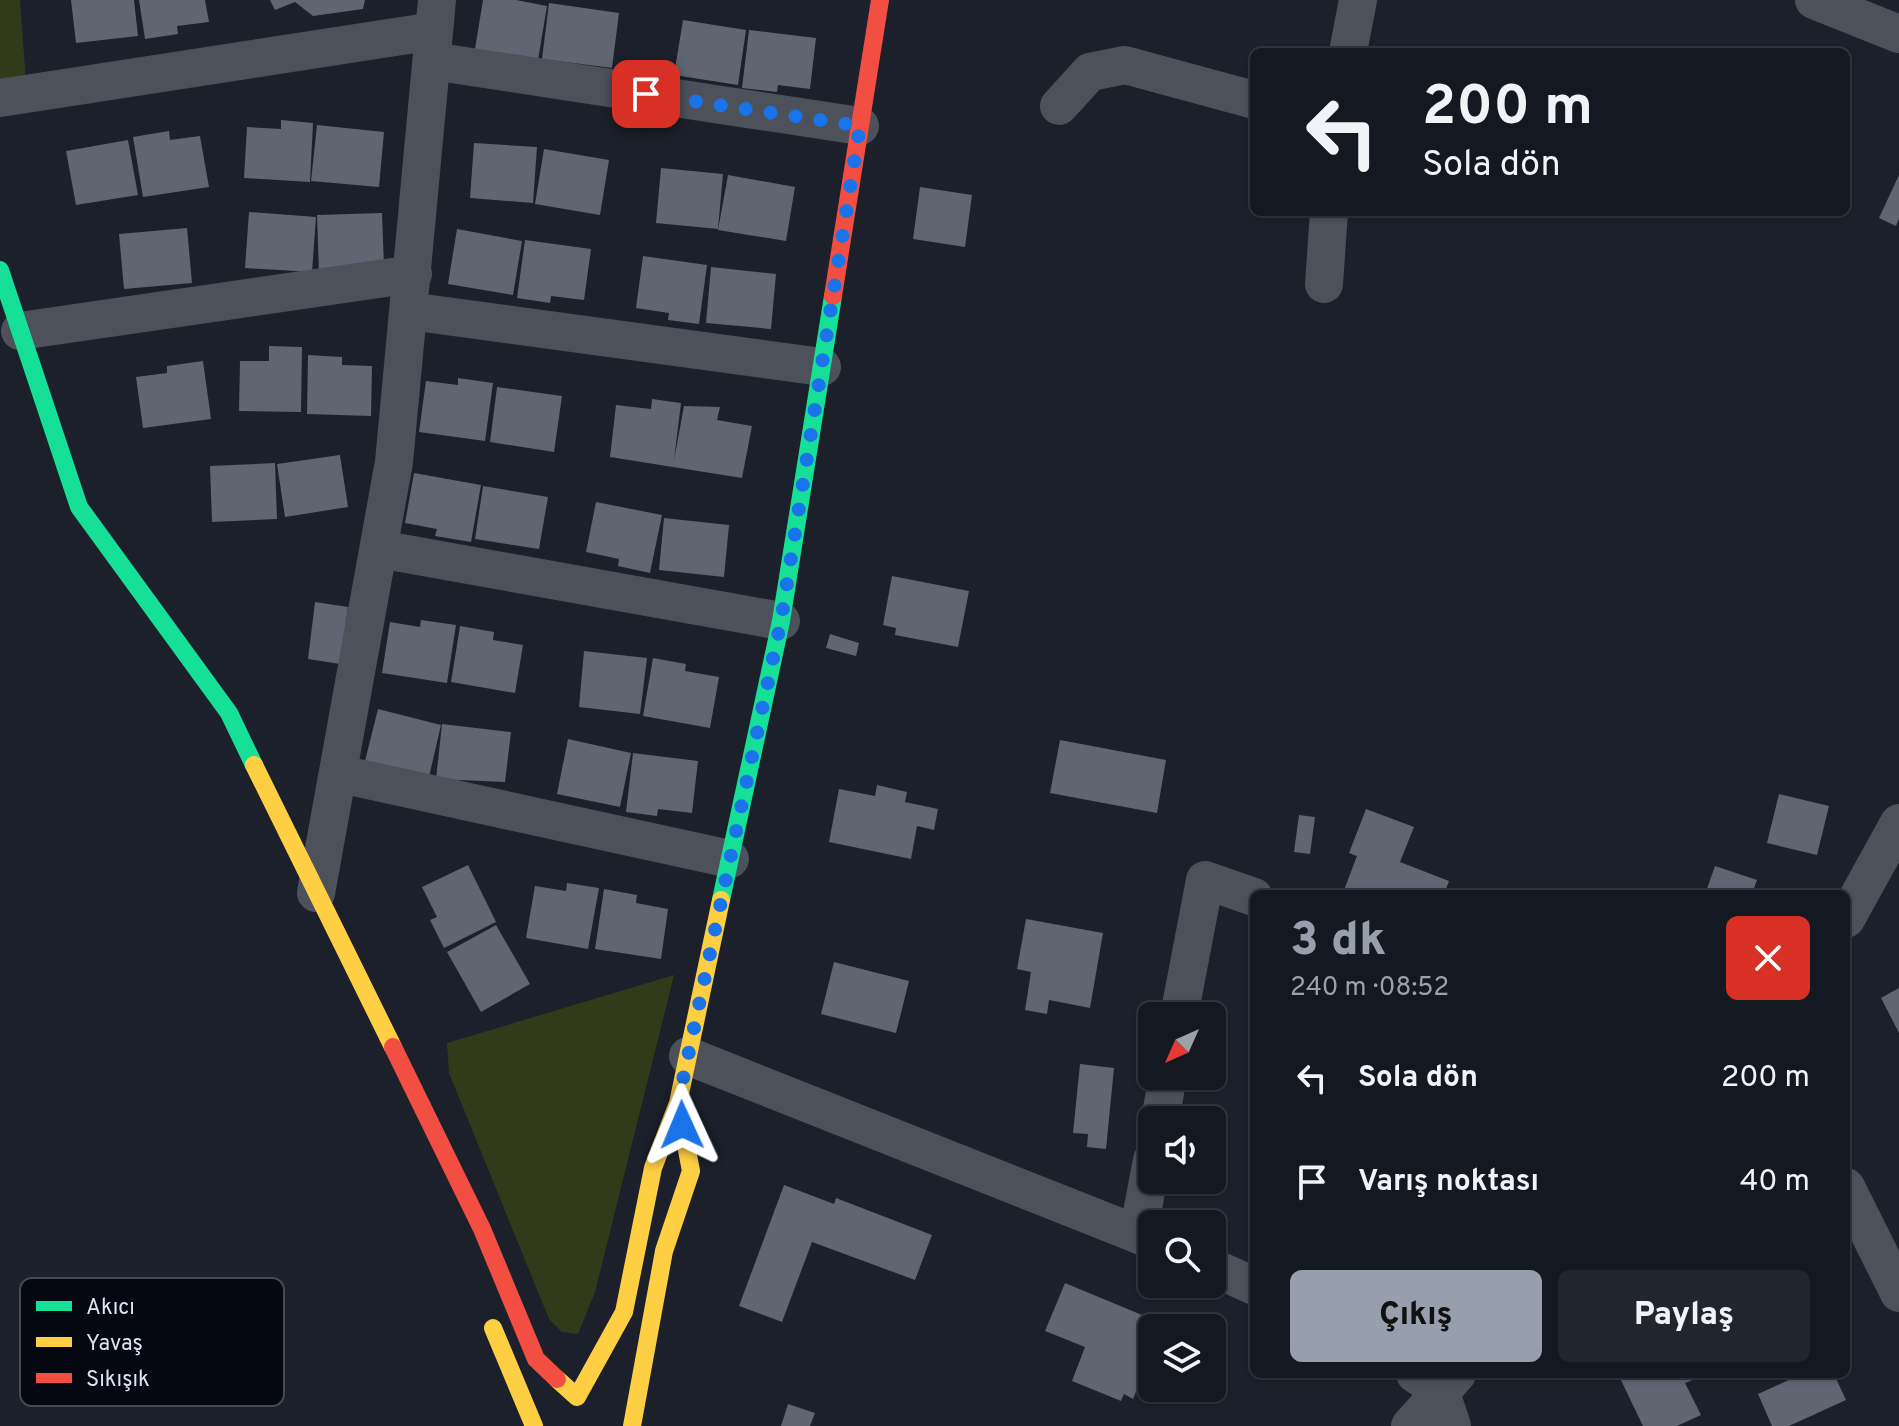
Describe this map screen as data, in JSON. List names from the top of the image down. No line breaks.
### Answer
{"legend":["Akıcı","Yavaş","Sıkışık"],"north":"bottom left","page":{"turn":["200 m","Sola dön"],"heading":["3 dk","240 m · 08:52"],"list":[{"name":"Sola dön","value":"200 m"},{"name":"Varış noktası","value":"40 m"}],"buttons":["Çıkış","Paylaş"]}}
